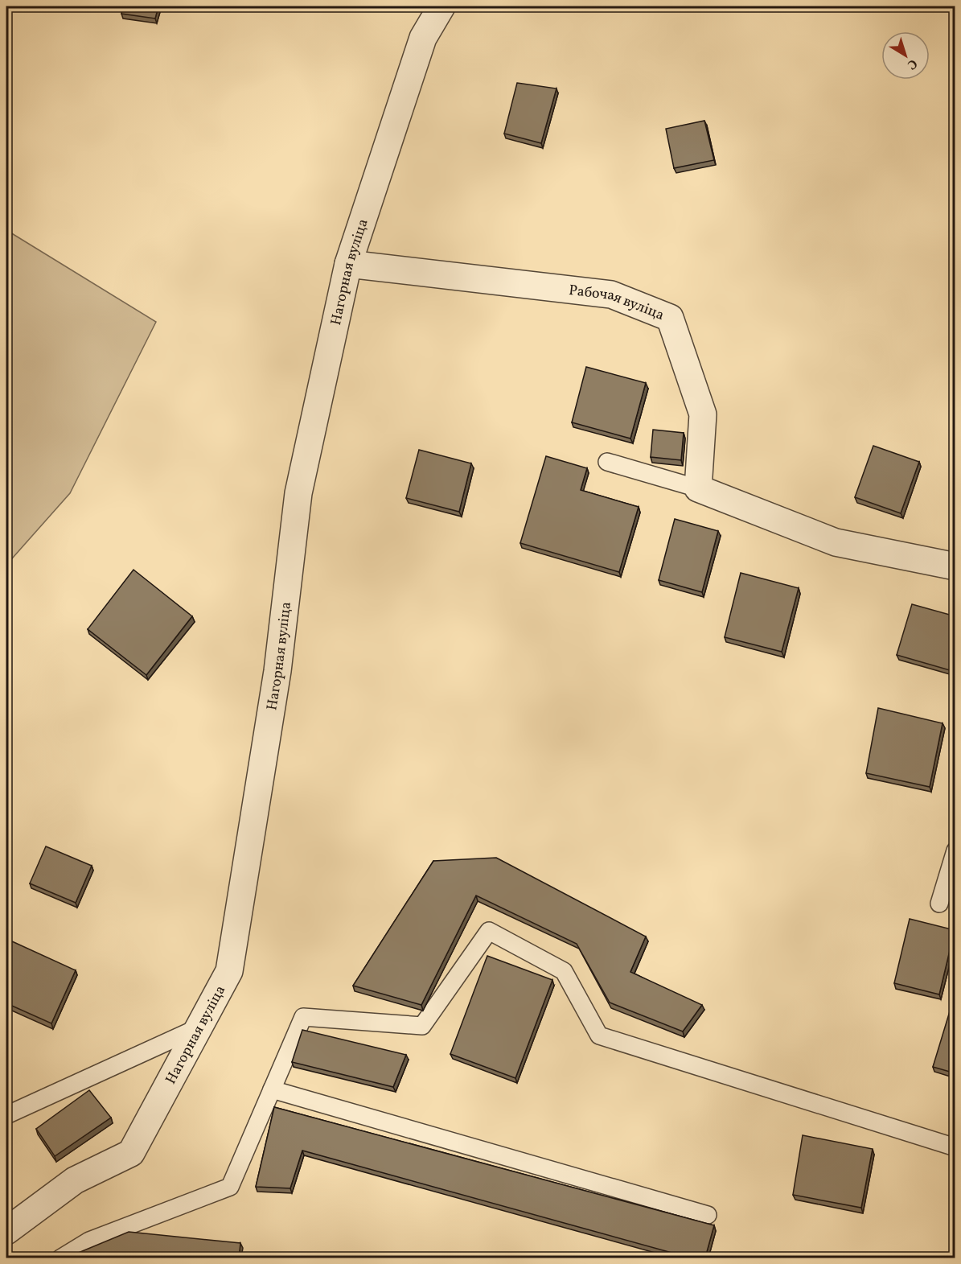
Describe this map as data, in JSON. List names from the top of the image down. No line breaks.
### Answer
{"streets":{"street":["Нагорная вуліца","Рабочая вуліца"]},"crossings":[["Нагорная вуліца","Рабочая вуліца"]],"north":"bottom right"}
